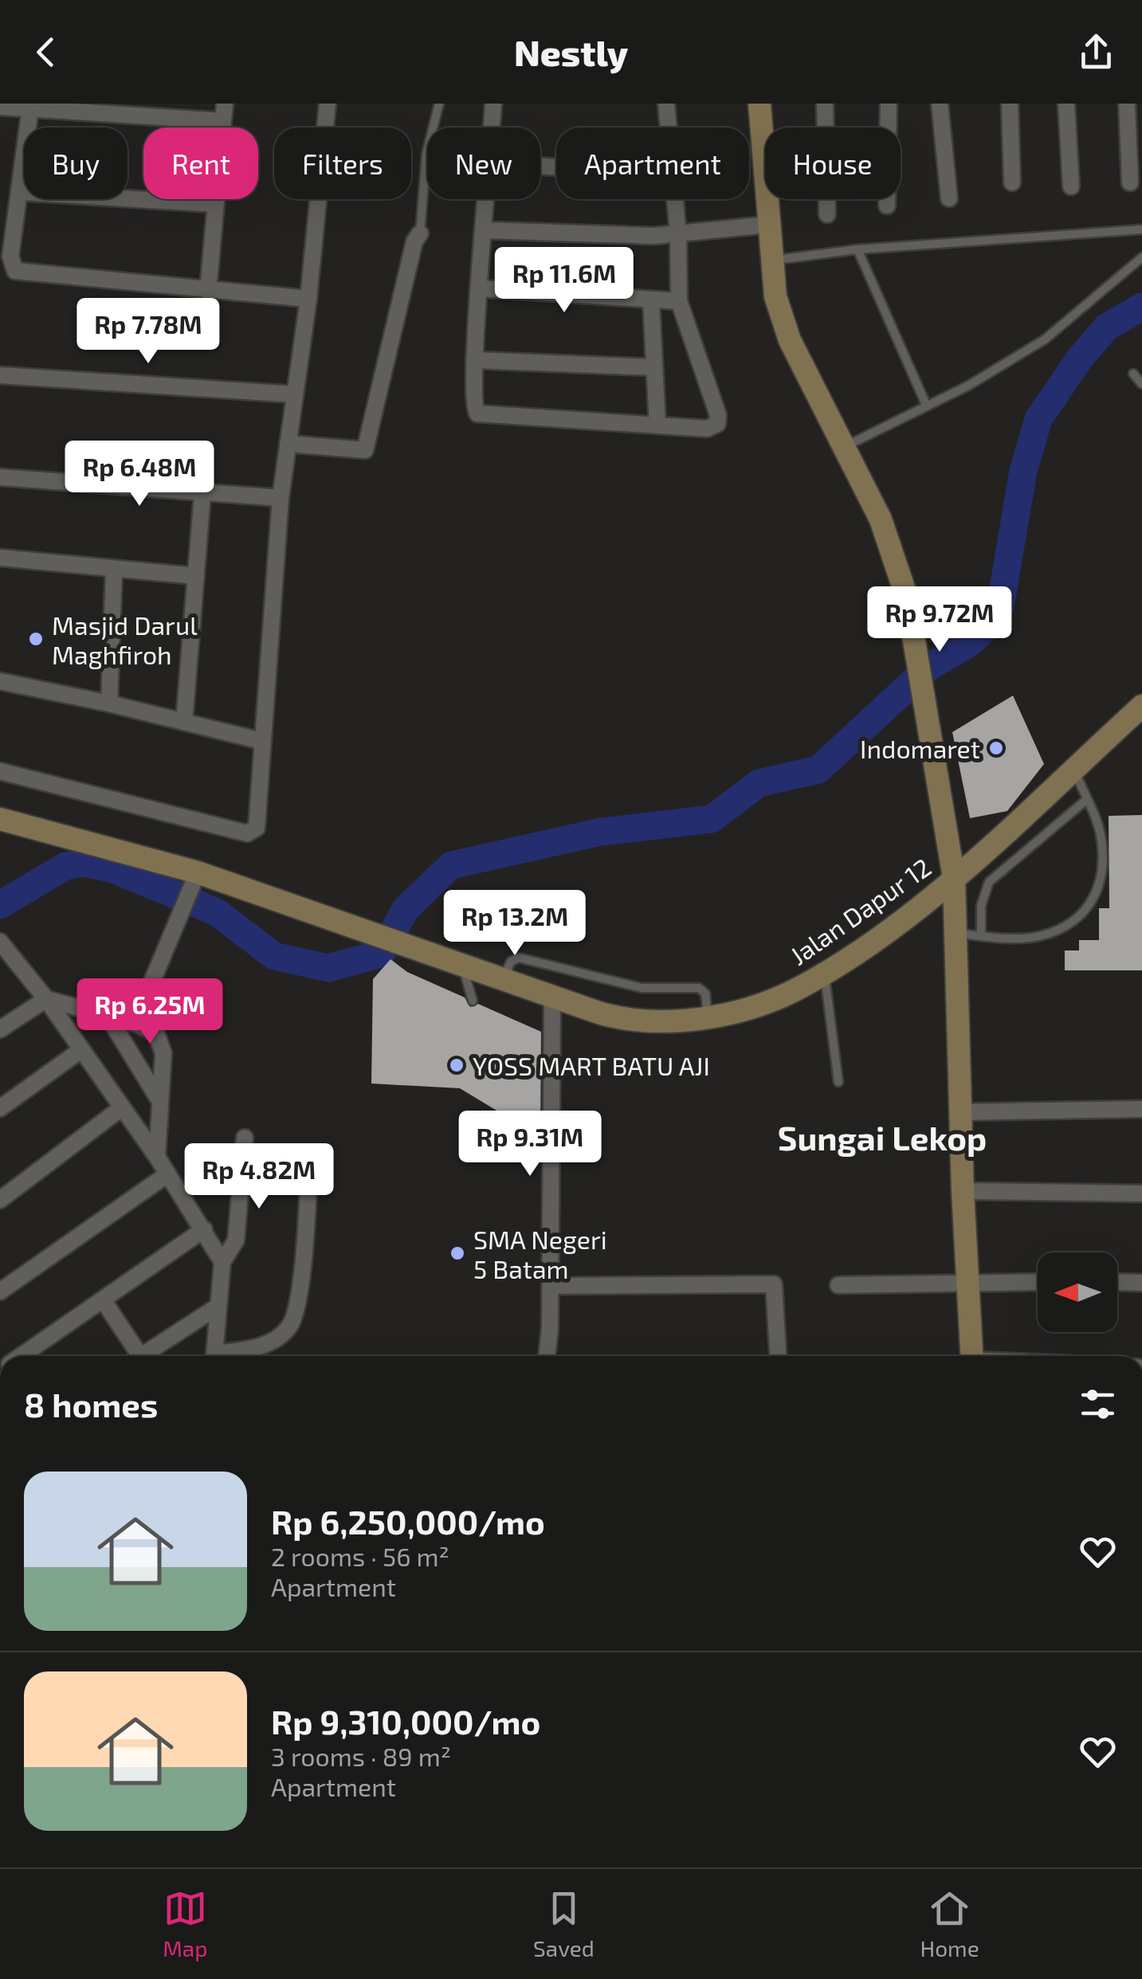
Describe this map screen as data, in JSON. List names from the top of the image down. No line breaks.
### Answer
{"streets":{"street":["Jalan Dapur 12"]},"districts":["Sungai Lekop"],"places":["Masjid Darul Maghfiroh","Indomaret","YOSS MART BATU AJI","SMA Negeri 5 Batam"],"north":"left","page":{"header":"Nestly","chip":["Buy","Rent","Filters","New","Apartment","House"],"price":["Rp 11.6M","Rp 7.78M","Rp 6.48M","Rp 9.72M","Rp 13.2M","Rp 6.25M","Rp 9.31M","Rp 4.82M"],"heading":"8 homes","list":[{"name":"Rp 6,250,000/mo","note":"2 rooms · 56 m² · Apartment"},{"name":"Rp 9,310,000/mo","note":"3 rooms · 89 m² · Apartment"}],"tabs":["Map","Saved","Home"]}}
